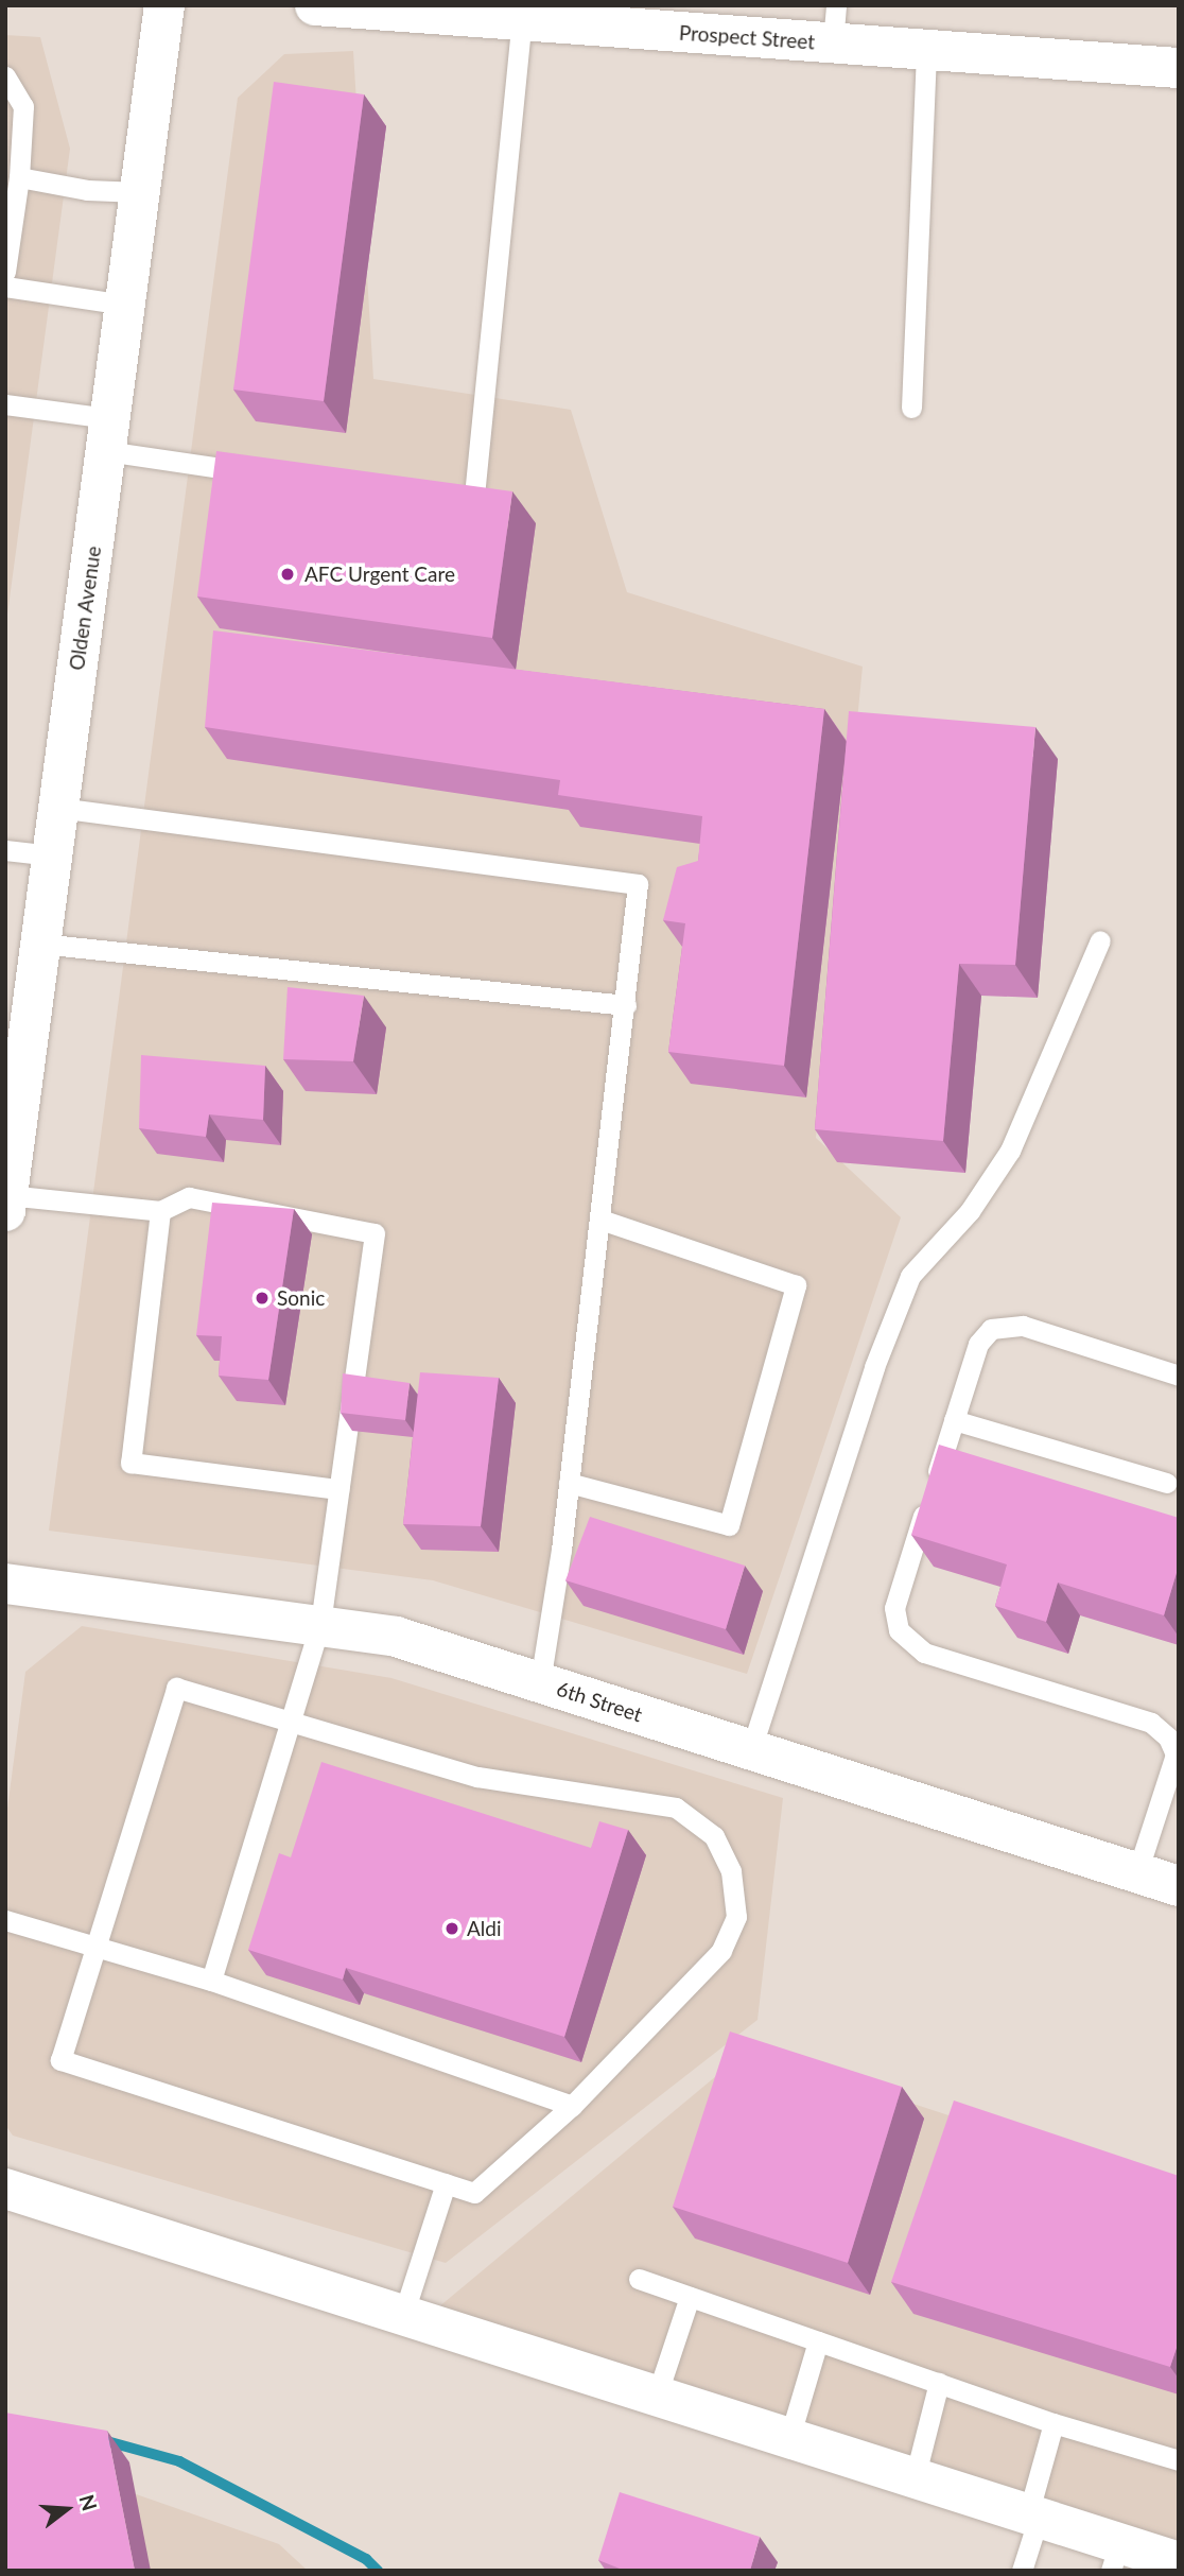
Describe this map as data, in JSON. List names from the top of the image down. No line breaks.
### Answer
{"streets":{"street":["Prospect Street","Olden Avenue","6th Street"]},"places":["AFC Urgent Care","Sonic","Aldi"],"north":"right"}
